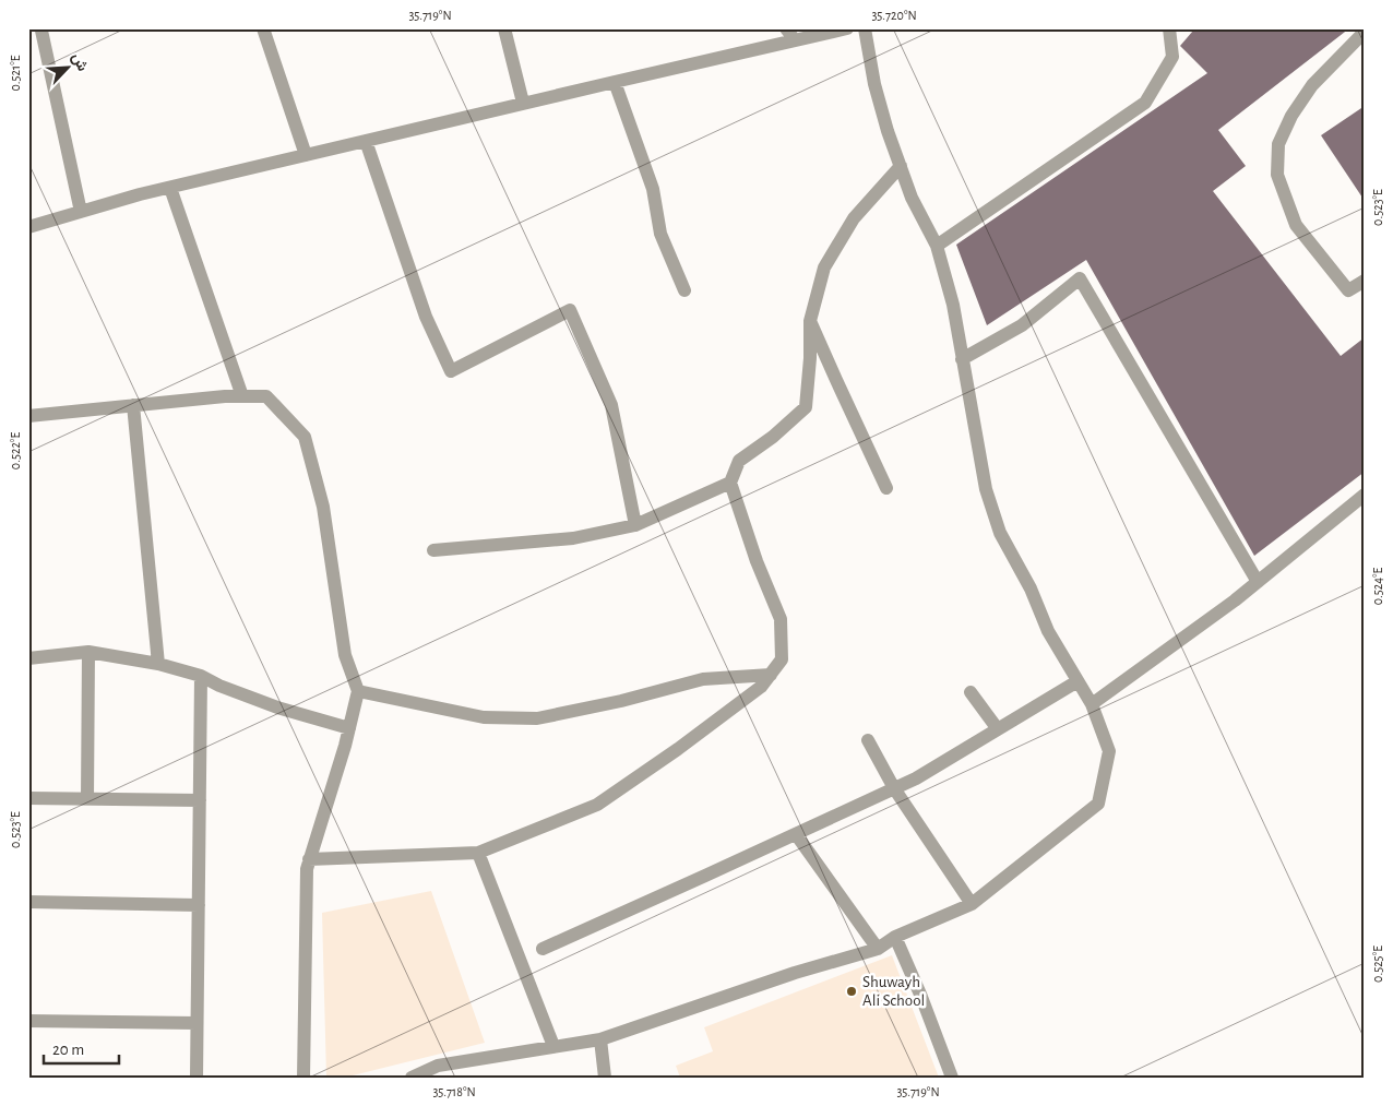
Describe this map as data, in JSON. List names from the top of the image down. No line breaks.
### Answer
{"places":["Shuwayh Ali School"],"scale_bar":"20 m","north":"top right","coordinates":["35.719°N","35.720°N","0.521°E","0.523°E","0.522°E","0.524°E","0.525°E","35.718°N"]}
